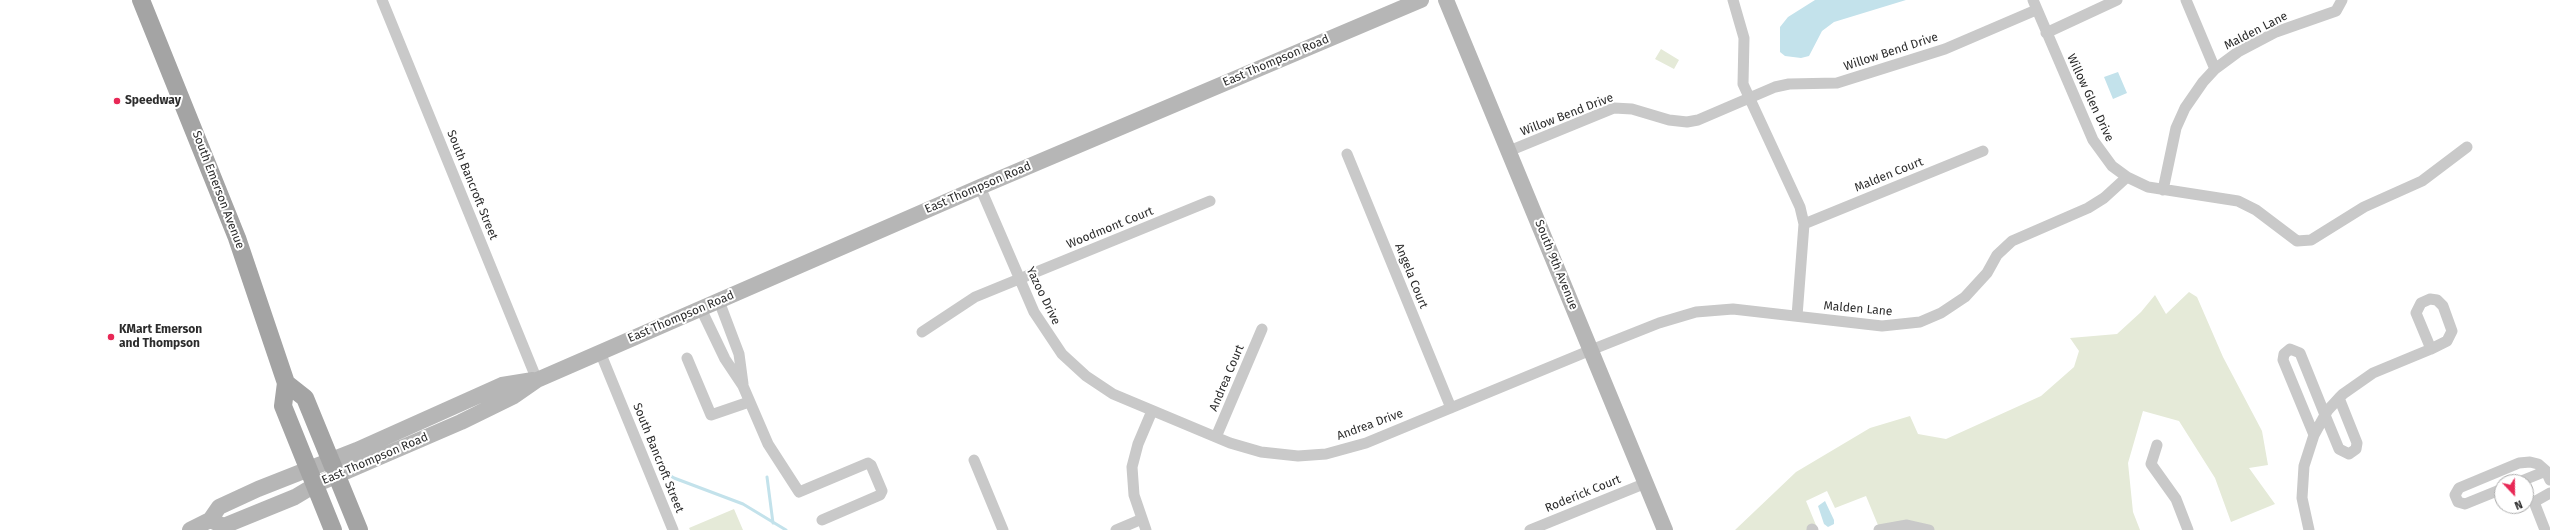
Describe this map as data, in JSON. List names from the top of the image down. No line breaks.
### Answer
{"streets":{"main road":["East Thompson Road","South Emerson Avenue","South 9th Avenue"],"street":["Malden Lane","Willow Bend Drive","Willow Glen Drive","Malden Court","South Bancroft Street","Woodmont Court","Angela Court","Yazoo Drive","Andrea Court","Andrea Drive","Roderick Court"]},"crossings":[["Malden Lane","Willow Glen Drive"],["Malden Lane","South 9th Avenue"],["Malden Lane","Andrea Drive"],["Willow Bend Drive","Willow Glen Drive"],["Willow Bend Drive","South 9th Avenue"],["East Thompson Road","South Bancroft Street"],["East Thompson Road","South Emerson Avenue"],["East Thompson Road","Yazoo Drive"],["Woodmont Court","Yazoo Drive"],["South 9th Avenue","Andrea Drive"],["South 9th Avenue","Roderick Court"],["Angela Court","Andrea Drive"],["Yazoo Drive","Andrea Drive"],["Andrea Court","Andrea Drive"]],"places":["Speedway","KMart Emerson and Thompson"],"north":"bottom"}
